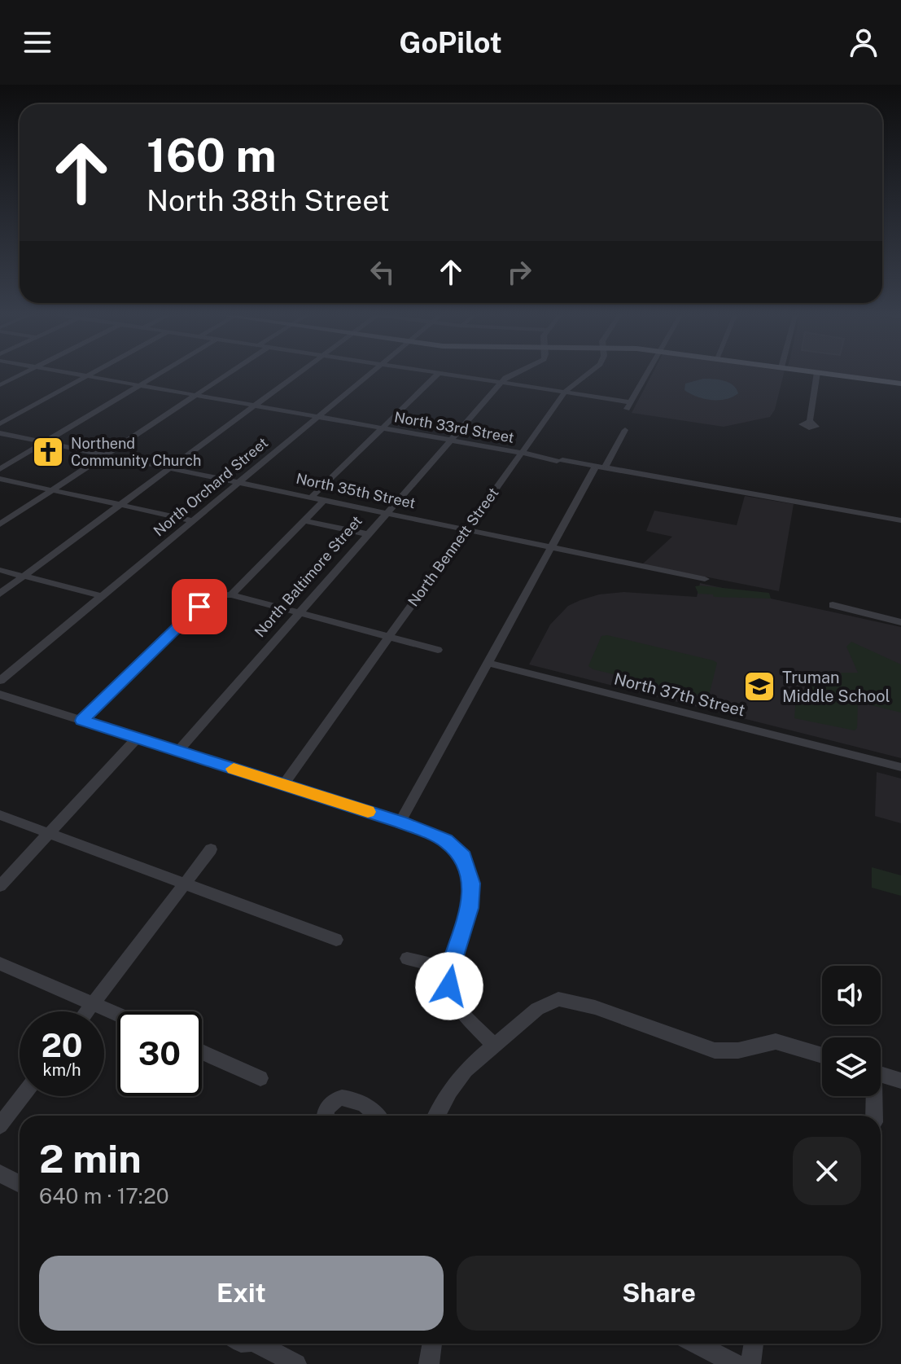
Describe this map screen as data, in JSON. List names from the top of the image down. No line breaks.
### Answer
{"streets":{"street":["North 33rd Street","North Orchard Street","North 35th Street","North Bennett Street","North Baltimore Street","North 37th Street"]},"crossings":[["North 33rd Street","North Orchard Street"],["North 33rd Street","North Bennett Street"],["North 33rd Street","North Baltimore Street"],["North Orchard Street","North 35th Street"],["North 35th Street","North Bennett Street"],["North 35th Street","North Baltimore Street"]],"places":{"church":["Northend Community Church"],"school or university":["Truman Middle School"]},"page":{"header":"GoPilot","turn":["160 m","North 38th Street"],"speed":"20 km/h","limit":"30","heading":["2 min","640 m · 17:20"],"buttons":["Exit","Share"]}}
